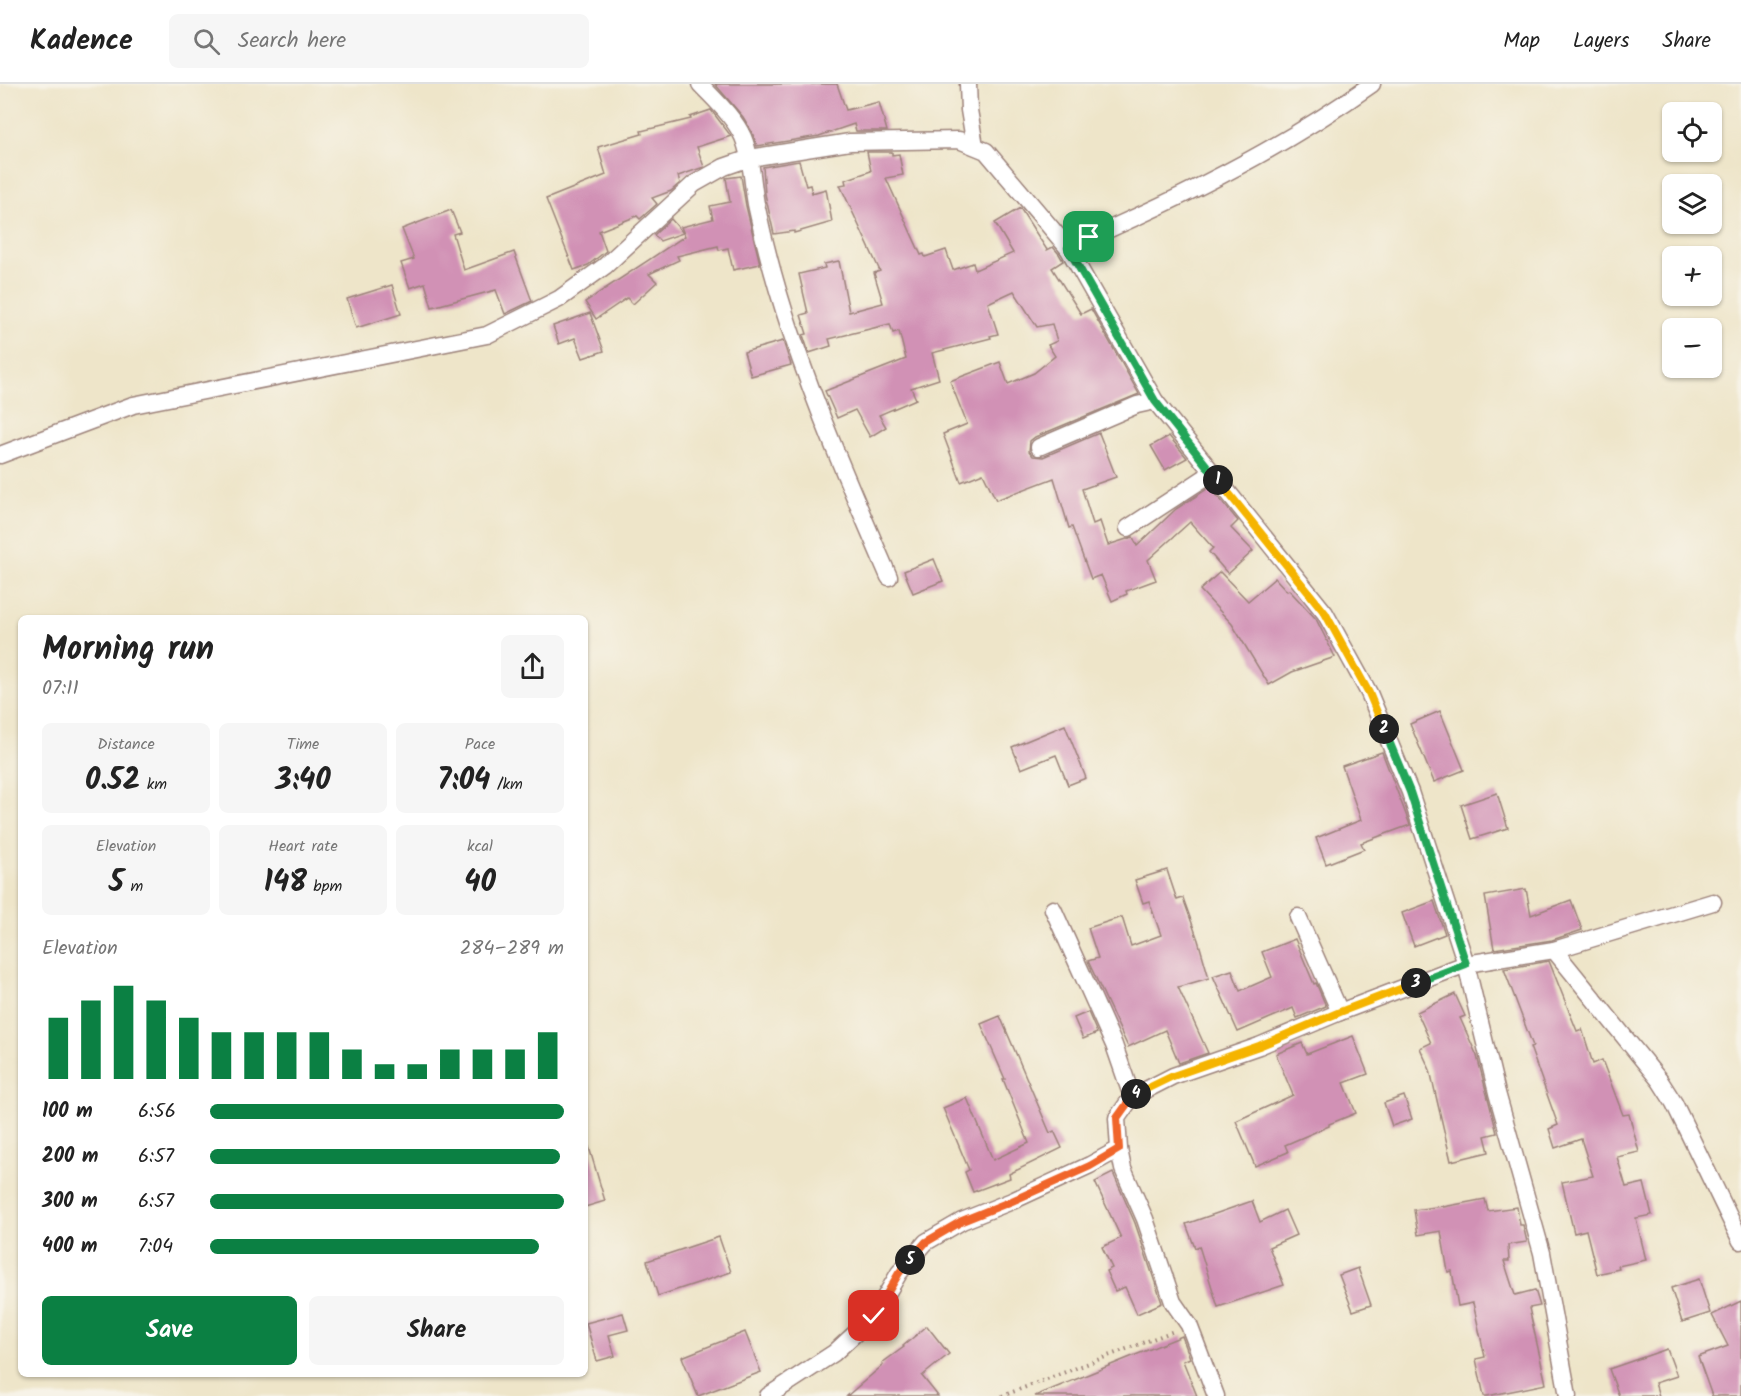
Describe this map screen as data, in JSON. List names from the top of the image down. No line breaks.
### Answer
{"page":{"header":"Kadence","search":"Search here","nav":["Map","Layers","Share"],"map_buttons":["+","−"],"pins":["1","2","3","4","5"],"heading":["Morning run","07:11"],"stats":[["Distance","0.52 km"],["Time","3:40"],["Pace","7:04 /km"],["Elevation","5 m"],["Heart rate","148 bpm"],["kcal","40"]],"chart":["Elevation","284–289 m"],"list":[{"name":"100 m","note":"6:56"},{"name":"200 m","note":"6:57"},{"name":"300 m","note":"6:57"},{"name":"400 m","note":"7:04"}],"buttons":["Save","Share"]}}
